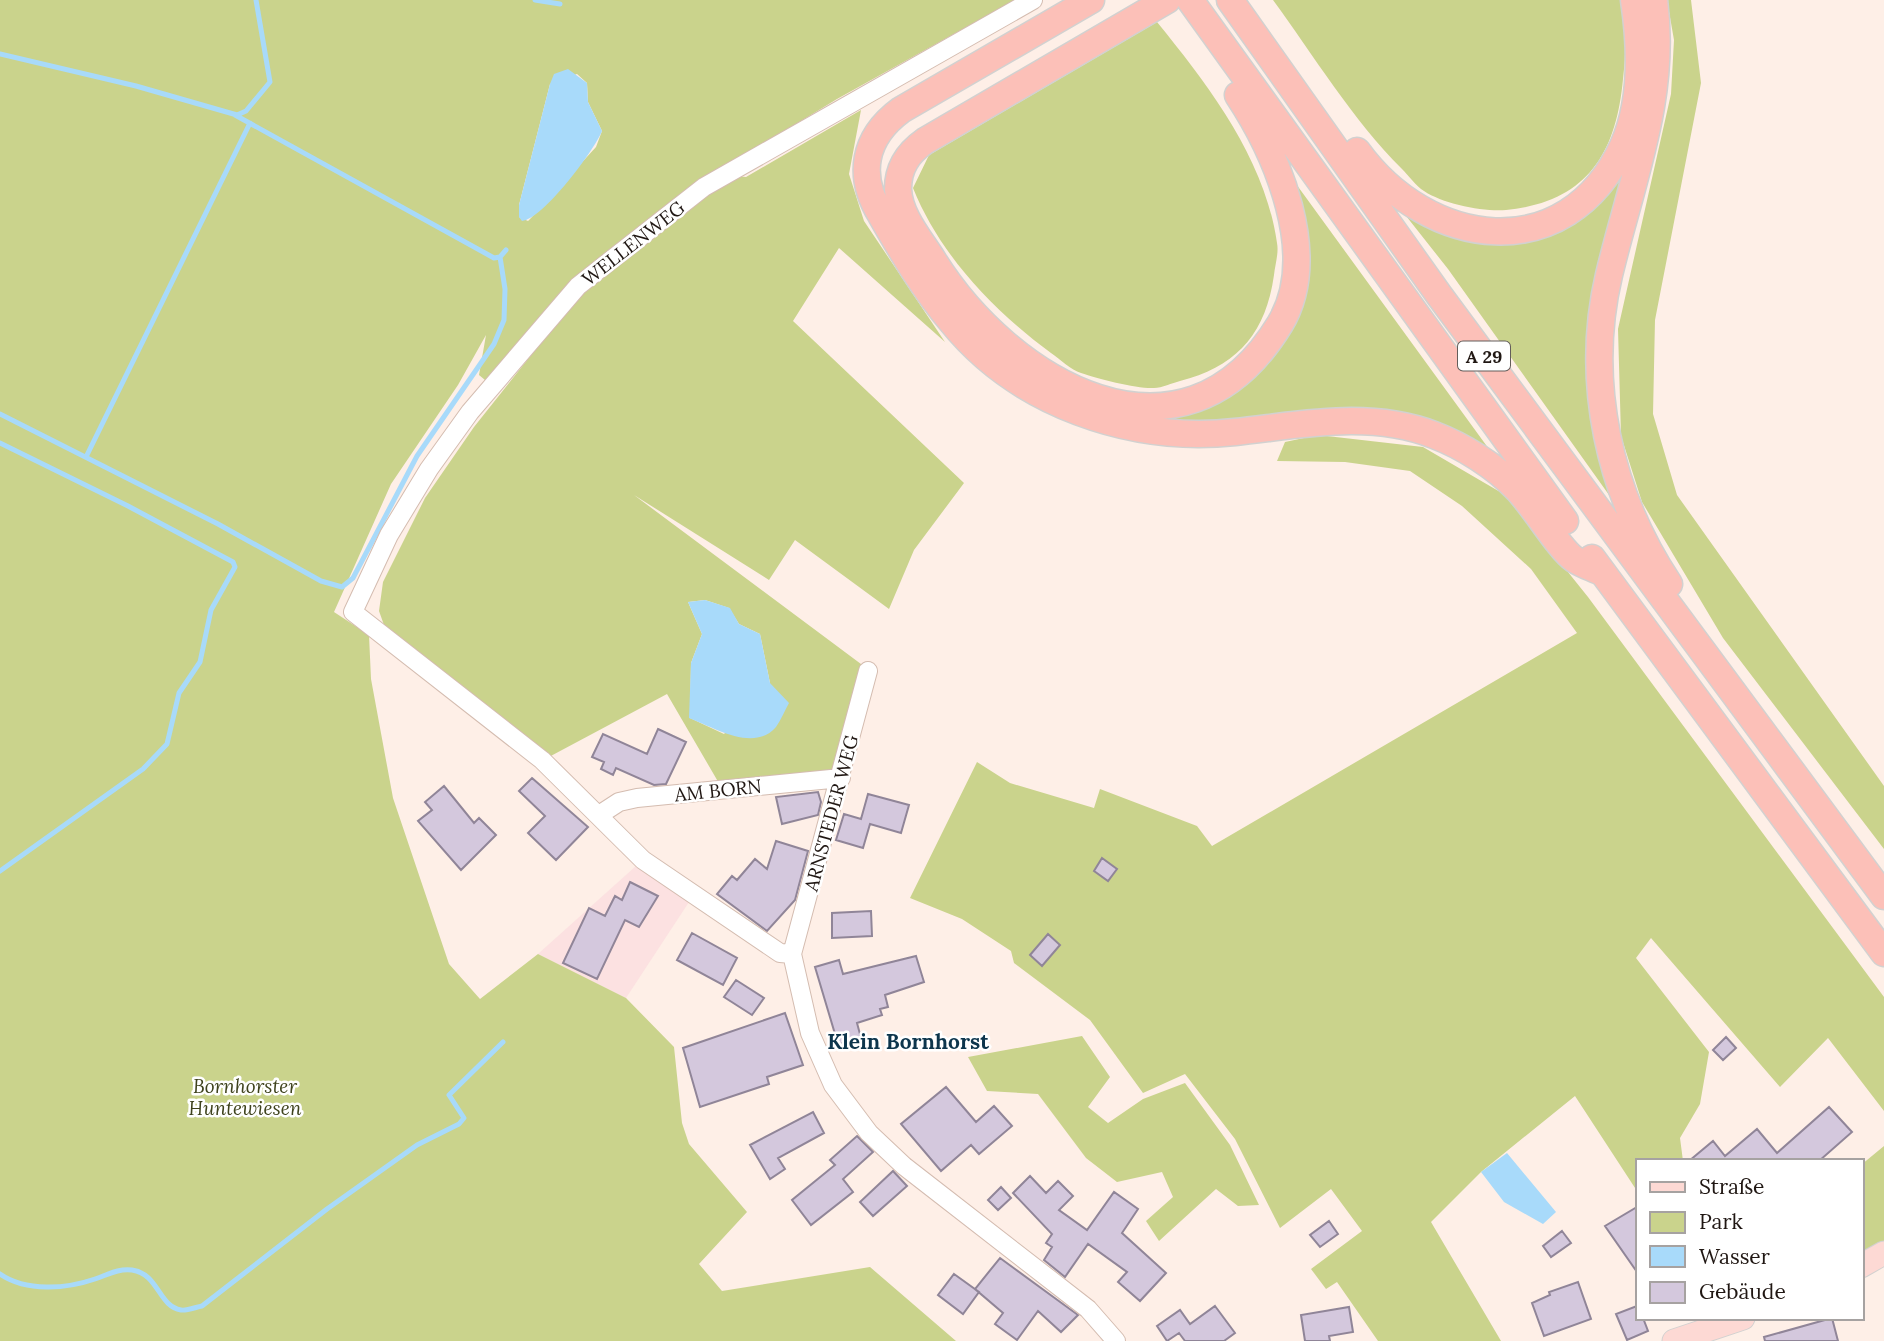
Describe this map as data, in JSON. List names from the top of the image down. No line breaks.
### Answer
{"streets":{"highway":["A 29"],"street":["WELLENWEG","AM BORN","ARNSTEDER WEG"]},"crossings":[["WELLENWEG","AM BORN"],["AM BORN","ARNSTEDER WEG"]],"districts":["Klein Bornhorst"],"parks":["Bornhorster Huntewiesen"],"legend":["Straße","Park","Wasser","Gebäude"]}
